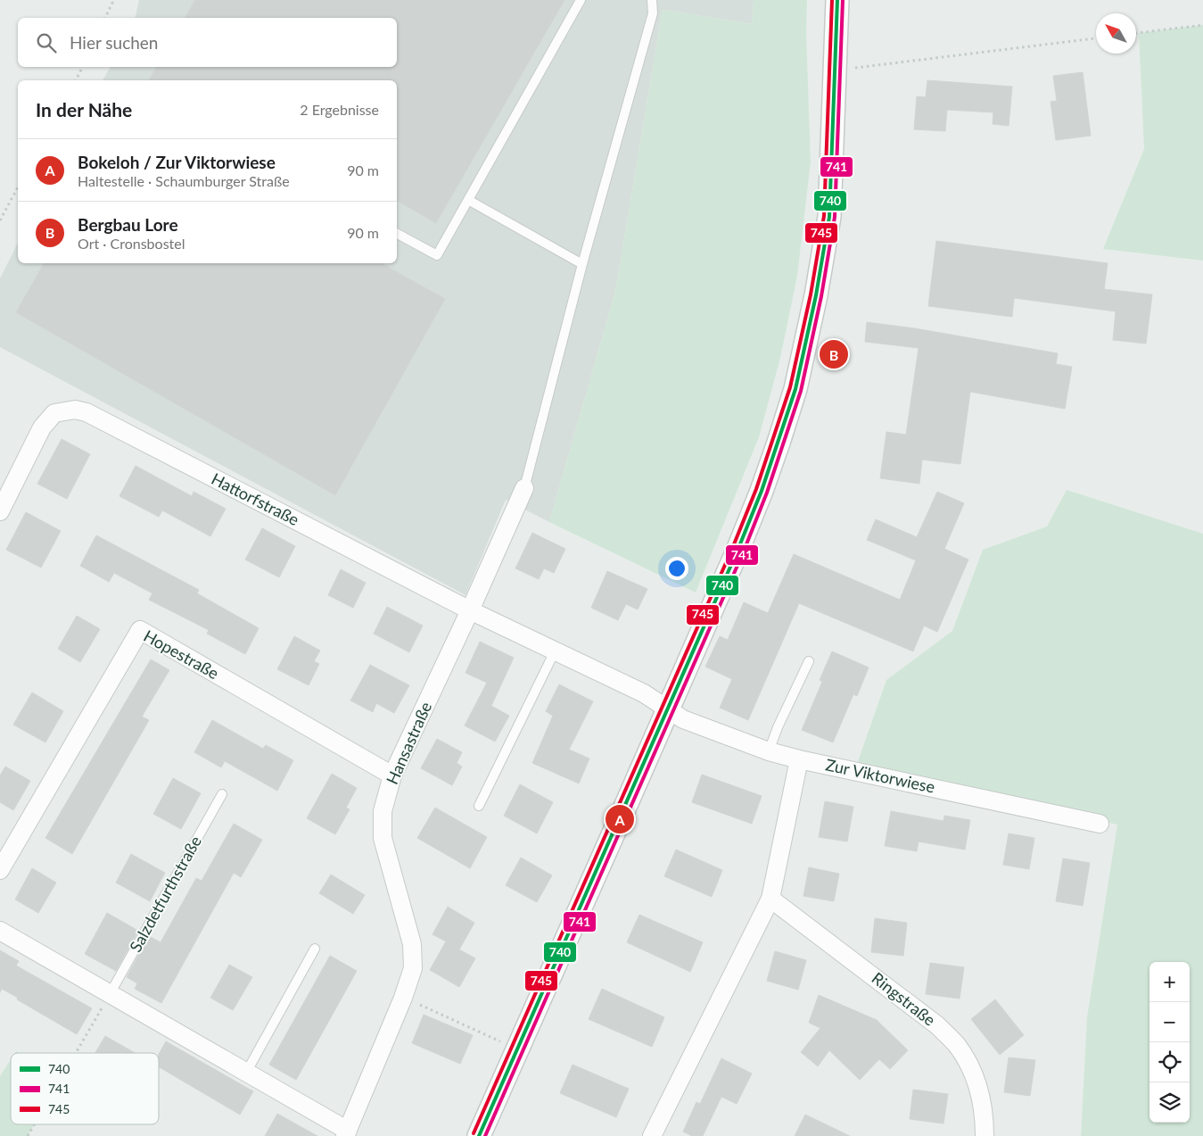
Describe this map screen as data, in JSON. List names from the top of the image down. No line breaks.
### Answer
{"streets":{"street":["Hattorfstraße","Hopestraße","Hansastraße","Zur Viktorwiese","Ringstraße"],"lane":["Salzdetfurthstraße"]},"crossings":[["Hattorfstraße","Hansastraße"],["Hattorfstraße","Zur Viktorwiese"],["Hopestraße","Hansastraße"]],"lines":["transit line 740","transit line 741","transit line 745"],"legend":["740","741","745"],"north":"top left","page":{"search":"Hier suchen","heading":["In der Nähe","2 Ergebnisse"],"list":[{"mark":"A","name":"Bokeloh / Zur Viktorwiese","note":"Haltestelle · Schaumburger Straße","value":"90 m"},{"mark":"B","name":"Bergbau Lore","note":"Ort · Cronsbostel","value":"90 m"}],"pins":["B","A"],"map_buttons":["+","−"]}}
